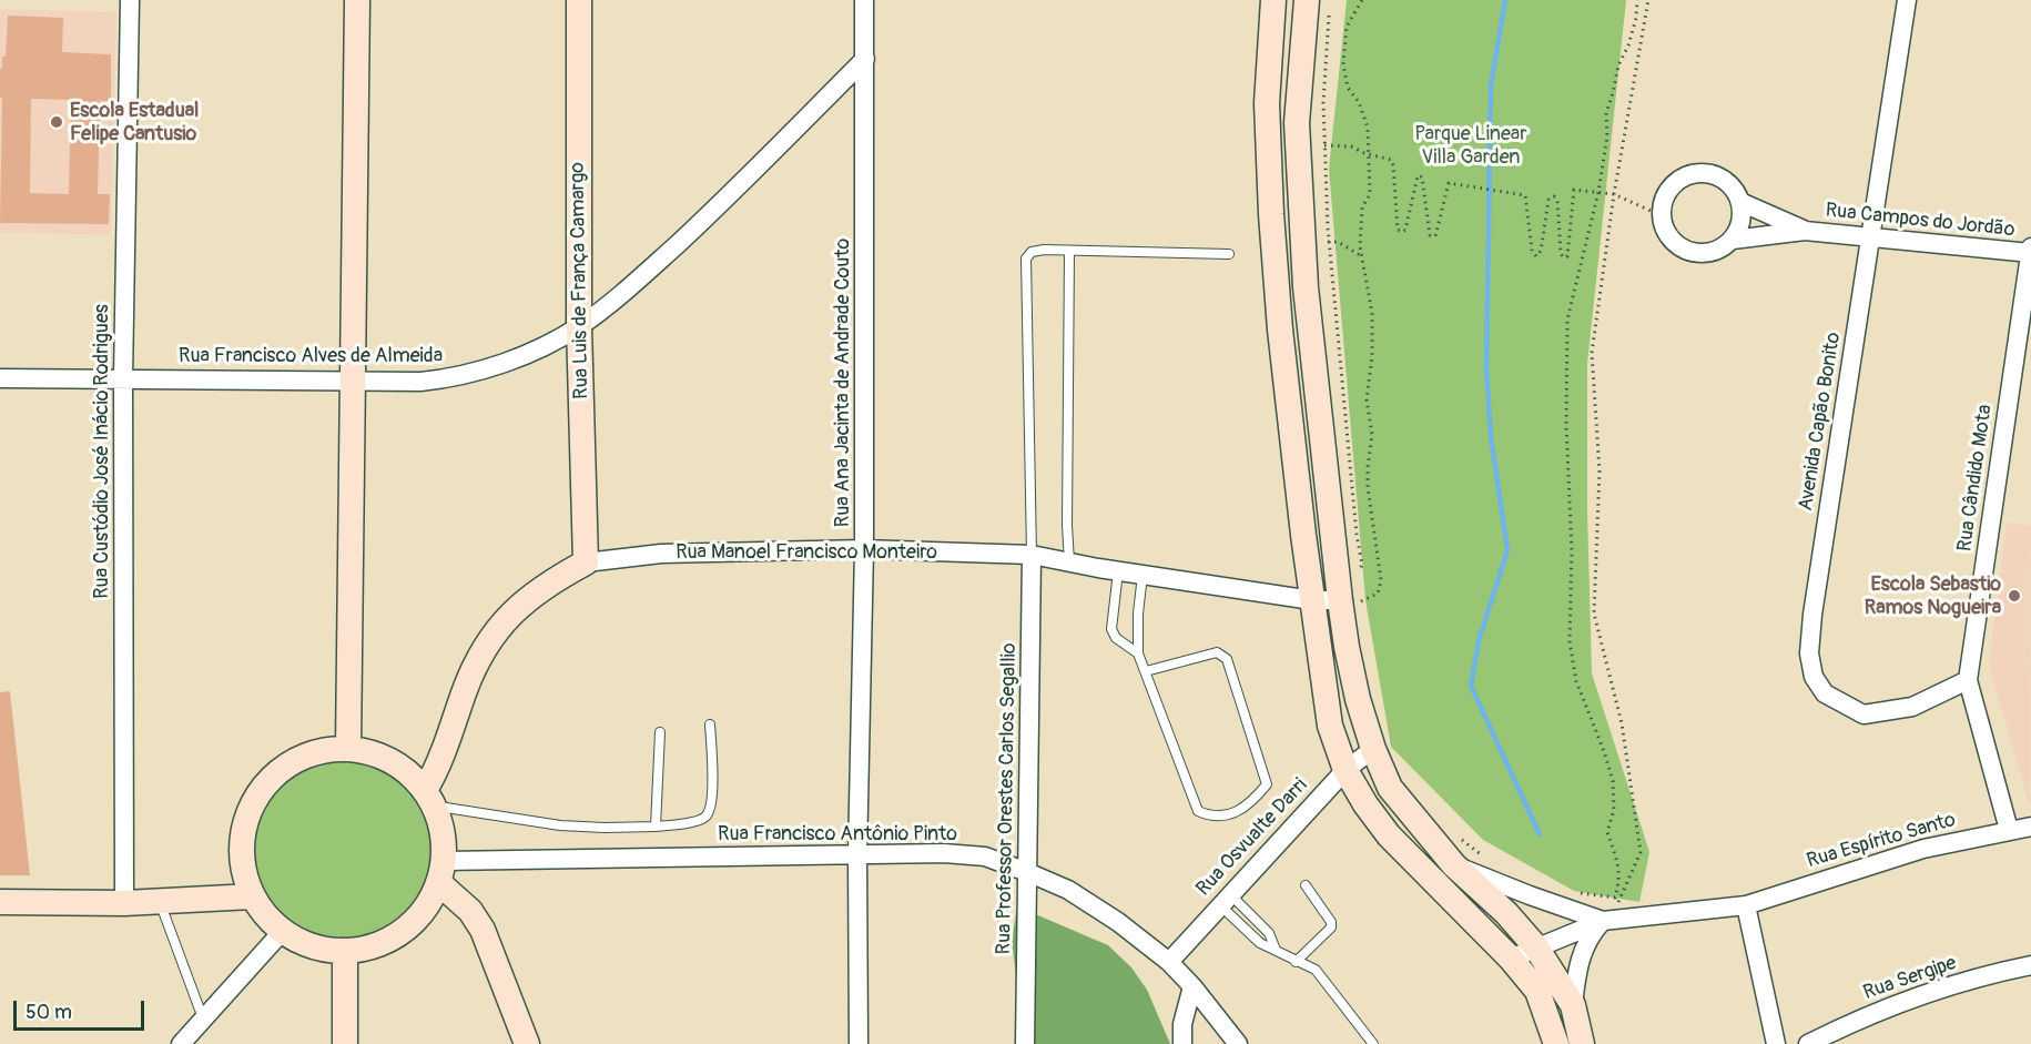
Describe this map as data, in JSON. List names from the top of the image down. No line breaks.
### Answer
{"streets":{"street":["Rua Campos do Jordão","Rua Luis de França Camargo","Rua Francisco Alves de Almeida","Rua Ana Jacinta de Andrade Couto","Avenida Capão Bonito","Rua Custódio José Inácio Rodrigues","Rua Cândido Mota","Rua Manoel Francisco Monteiro","Rua Professor Orestes Carlos Segallio","Rua Francisco Antônio Pinto","Rua Osvualte Darri","Rua Espírito Santo","Rua Sergipe"]},"crossings":[["Rua Campos do Jordão","Avenida Capão Bonito"],["Rua Campos do Jordão","Rua Cândido Mota"],["Rua Luis de França Camargo","Rua Francisco Alves de Almeida"],["Rua Luis de França Camargo","Rua Manoel Francisco Monteiro"],["Rua Francisco Alves de Almeida","Rua Ana Jacinta de Andrade Couto"],["Rua Francisco Alves de Almeida","Rua Custódio José Inácio Rodrigues"],["Rua Ana Jacinta de Andrade Couto","Rua Manoel Francisco Monteiro"],["Rua Ana Jacinta de Andrade Couto","Rua Francisco Antônio Pinto"],["Avenida Capão Bonito","Rua Cândido Mota"],["Rua Cândido Mota","Rua Espírito Santo"],["Rua Manoel Francisco Monteiro","Rua Professor Orestes Carlos Segallio"],["Rua Manoel Francisco Monteiro","Rua Francisco Antônio Pinto"],["Rua Professor Orestes Carlos Segallio","Rua Francisco Antônio Pinto"],["Rua Francisco Antônio Pinto","Rua Osvualte Darri"]],"parks":["Parque Linear Villa Garden"],"places":["Escola Estadual Felipe Cantusio","Escola Sebastio Ramos Nogueira"],"scale_bar":"50 m"}
